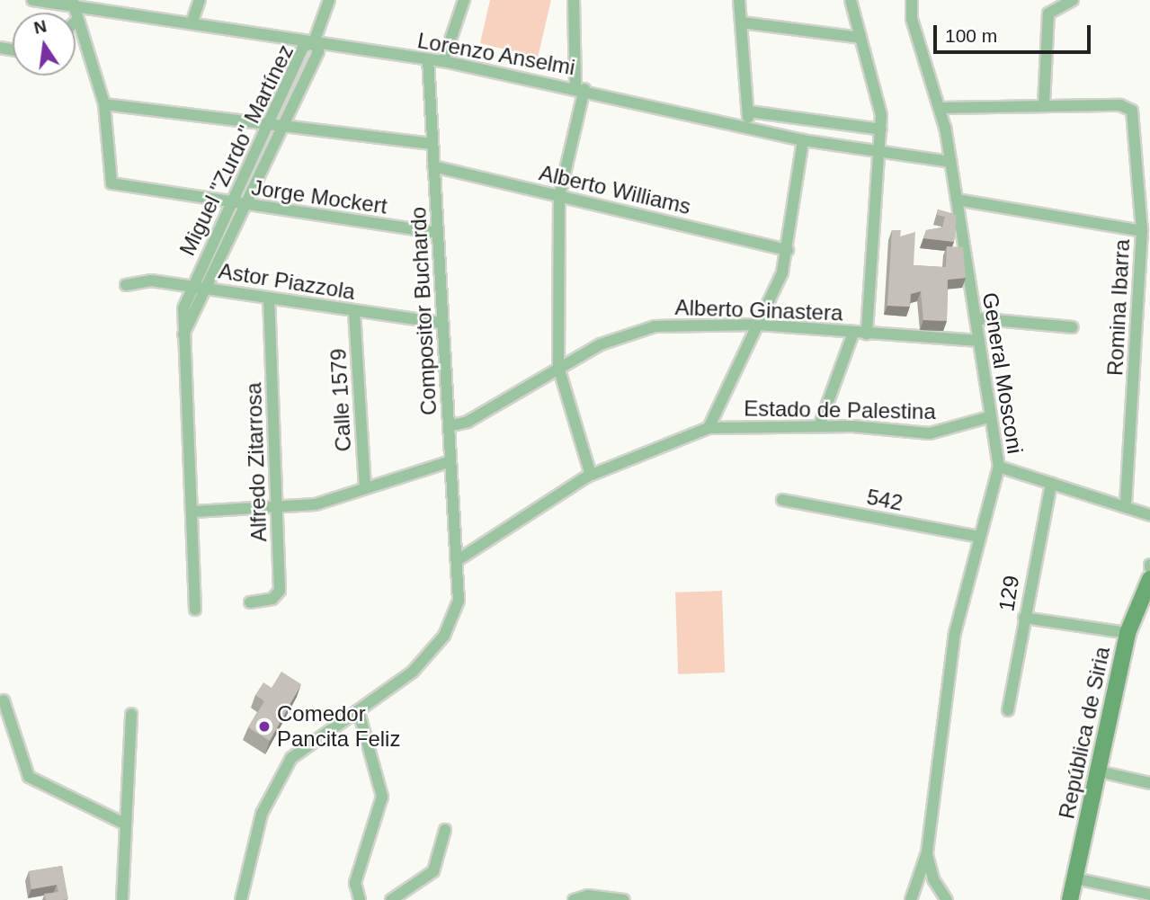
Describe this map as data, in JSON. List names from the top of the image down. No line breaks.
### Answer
{"streets":{"street":["Lorenzo Anselmi","Miguel \"Zurdo\" Martínez","Alberto Williams","Jorge Mockert","Astor Piazzola","Romina Ibarra","Alberto Ginastera","Compositor Buchardo","General Mosconi","Calle 1579","Estado de Palestina","Alfredo Zitarrosa","542","129","República de Siria"]},"crossings":[["Lorenzo Anselmi","Miguel \"Zurdo\" Martínez"],["Lorenzo Anselmi","Compositor Buchardo"],["Lorenzo Anselmi","General Mosconi"],["Miguel \"Zurdo\" Martínez","Jorge Mockert"],["Miguel \"Zurdo\" Martínez","Astor Piazzola"],["Alberto Williams","Compositor Buchardo"],["Jorge Mockert","Compositor Buchardo"],["Astor Piazzola","Compositor Buchardo"],["Astor Piazzola","Calle 1579"],["Astor Piazzola","Alfredo Zitarrosa"],["Alberto Ginastera","Compositor Buchardo"],["Alberto Ginastera","General Mosconi"],["Compositor Buchardo","Estado de Palestina"],["General Mosconi","Estado de Palestina"],["General Mosconi","542"]],"places":["Comedor Pancita Feliz"],"scale_bar":"100 m","north":"top"}
